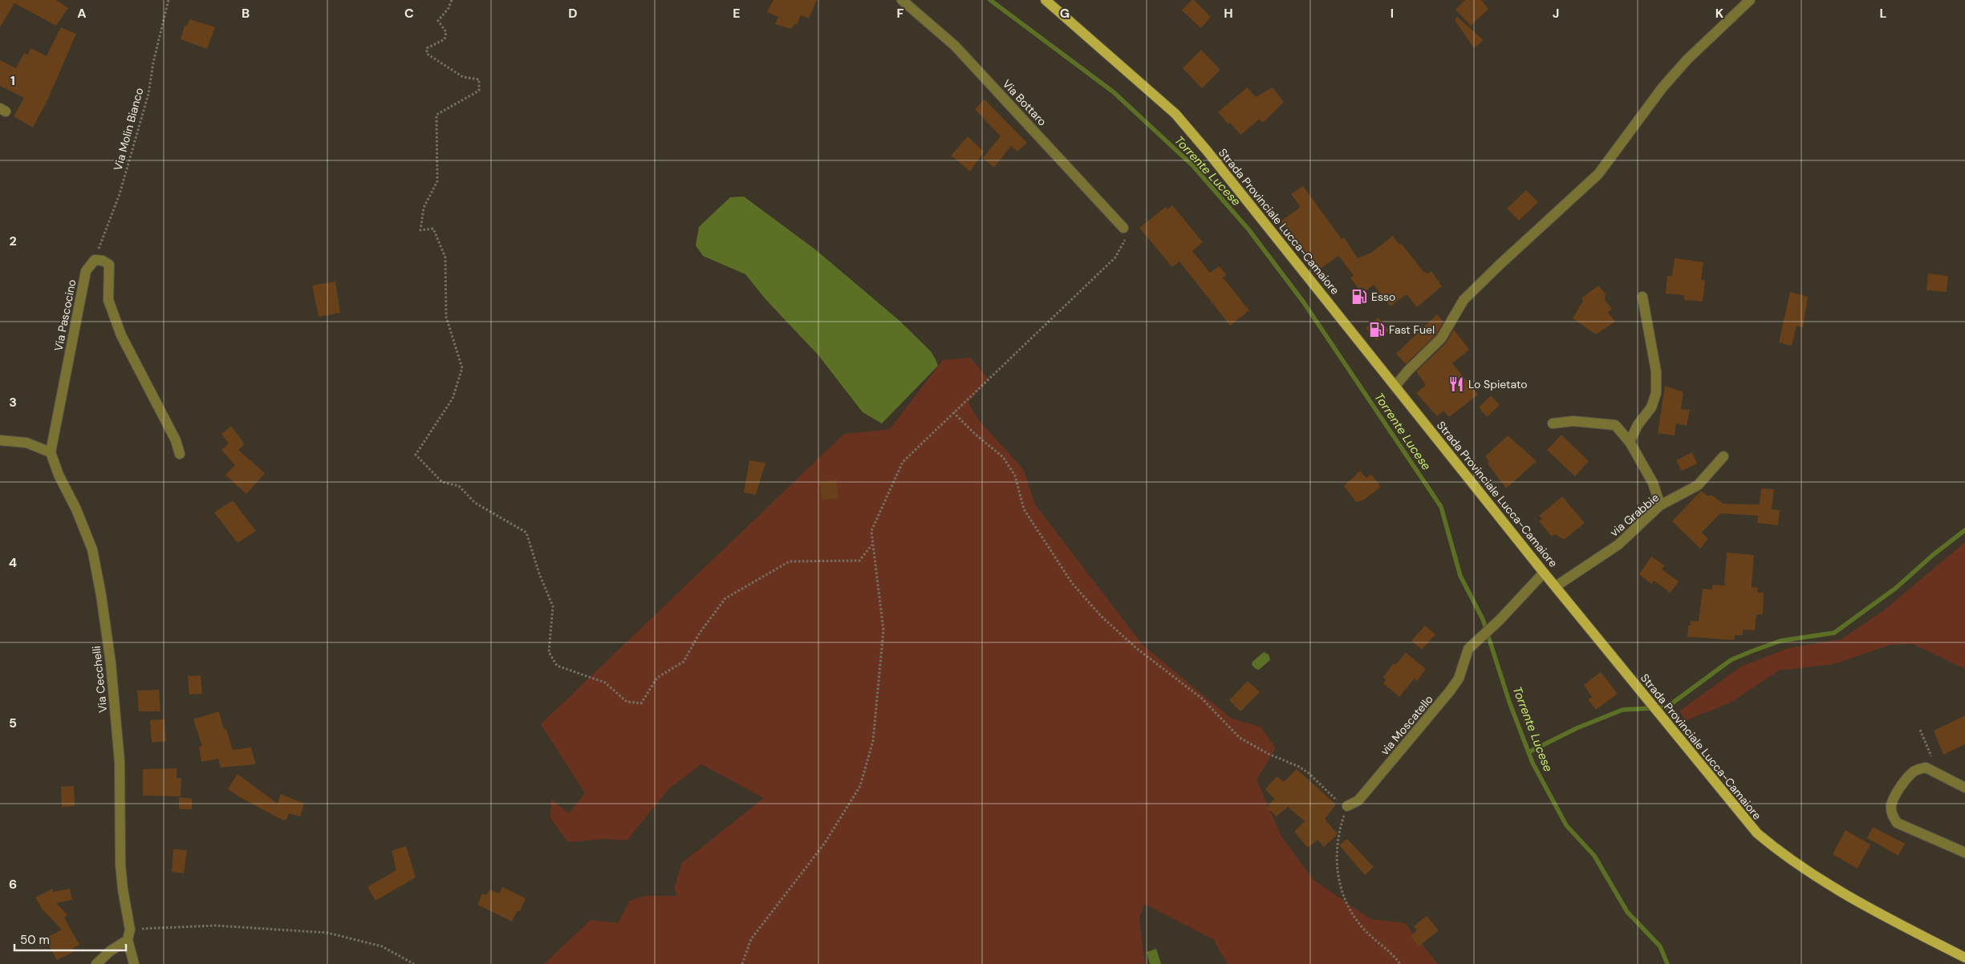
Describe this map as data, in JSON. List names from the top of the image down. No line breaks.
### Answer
{"streets":{"main road":["Strada Provinciale Lucca-Camaiore"],"street":["Via Bottaro","Via Pascocino","via Grabbie","Via Cecchelli","via Moscatello"],"path":["Via Molin Bianco"]},"crossings":[["Via Molin Bianco","Via Pascocino"],["Strada Provinciale Lucca-Camaiore","via Grabbie"],["Strada Provinciale Lucca-Camaiore","via Moscatello"],["Via Pascocino","Via Cecchelli"]],"water":["Torrente Lucese"],"places":{"fuel station":["Esso","Fast Fuel"],"restaurant":["Lo Spietato"]},"scale_bar":"50 m","grid":{"columns":["A","B","C","D","E","F","G","H","I","J","K","L"],"rows":["1","2","3","4","5","6"]}}
